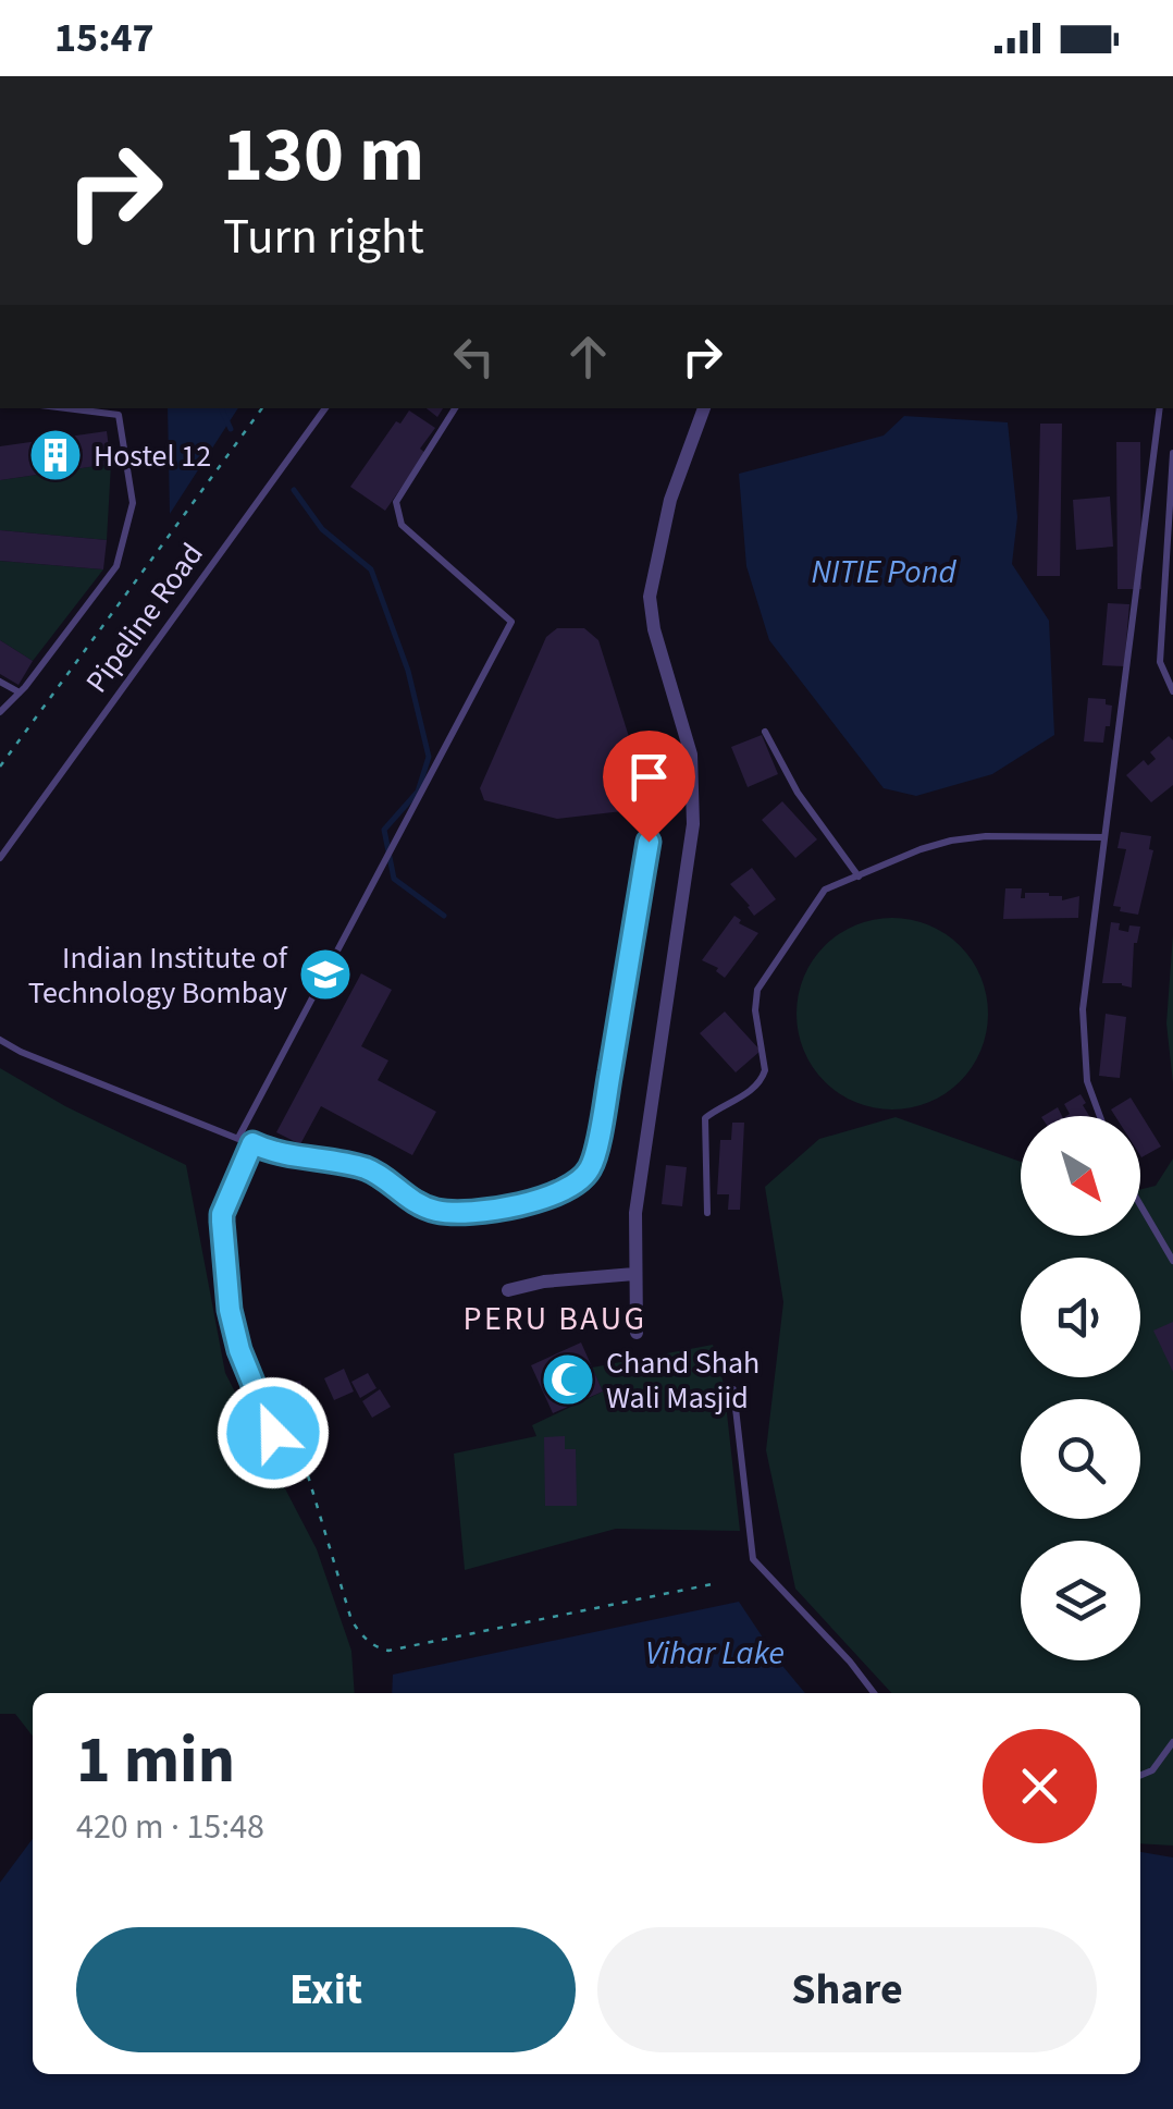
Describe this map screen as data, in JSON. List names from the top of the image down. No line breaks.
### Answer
{"streets":{"lane":["Pipeline Road"]},"districts":["PERU BAUG"],"water":["NITIE Pond","Vihar Lake"],"places":{"building":["Hostel 12"],"school or university":["Indian Institute of Technology Bombay"],"mosque":["Chand Shah Wali Masjid"]},"north":"bottom right","page":{"status":"15:47","turn":["130 m","Turn right"],"heading":["1 min","420 m · 15:48"],"buttons":["Exit","Share"]}}
